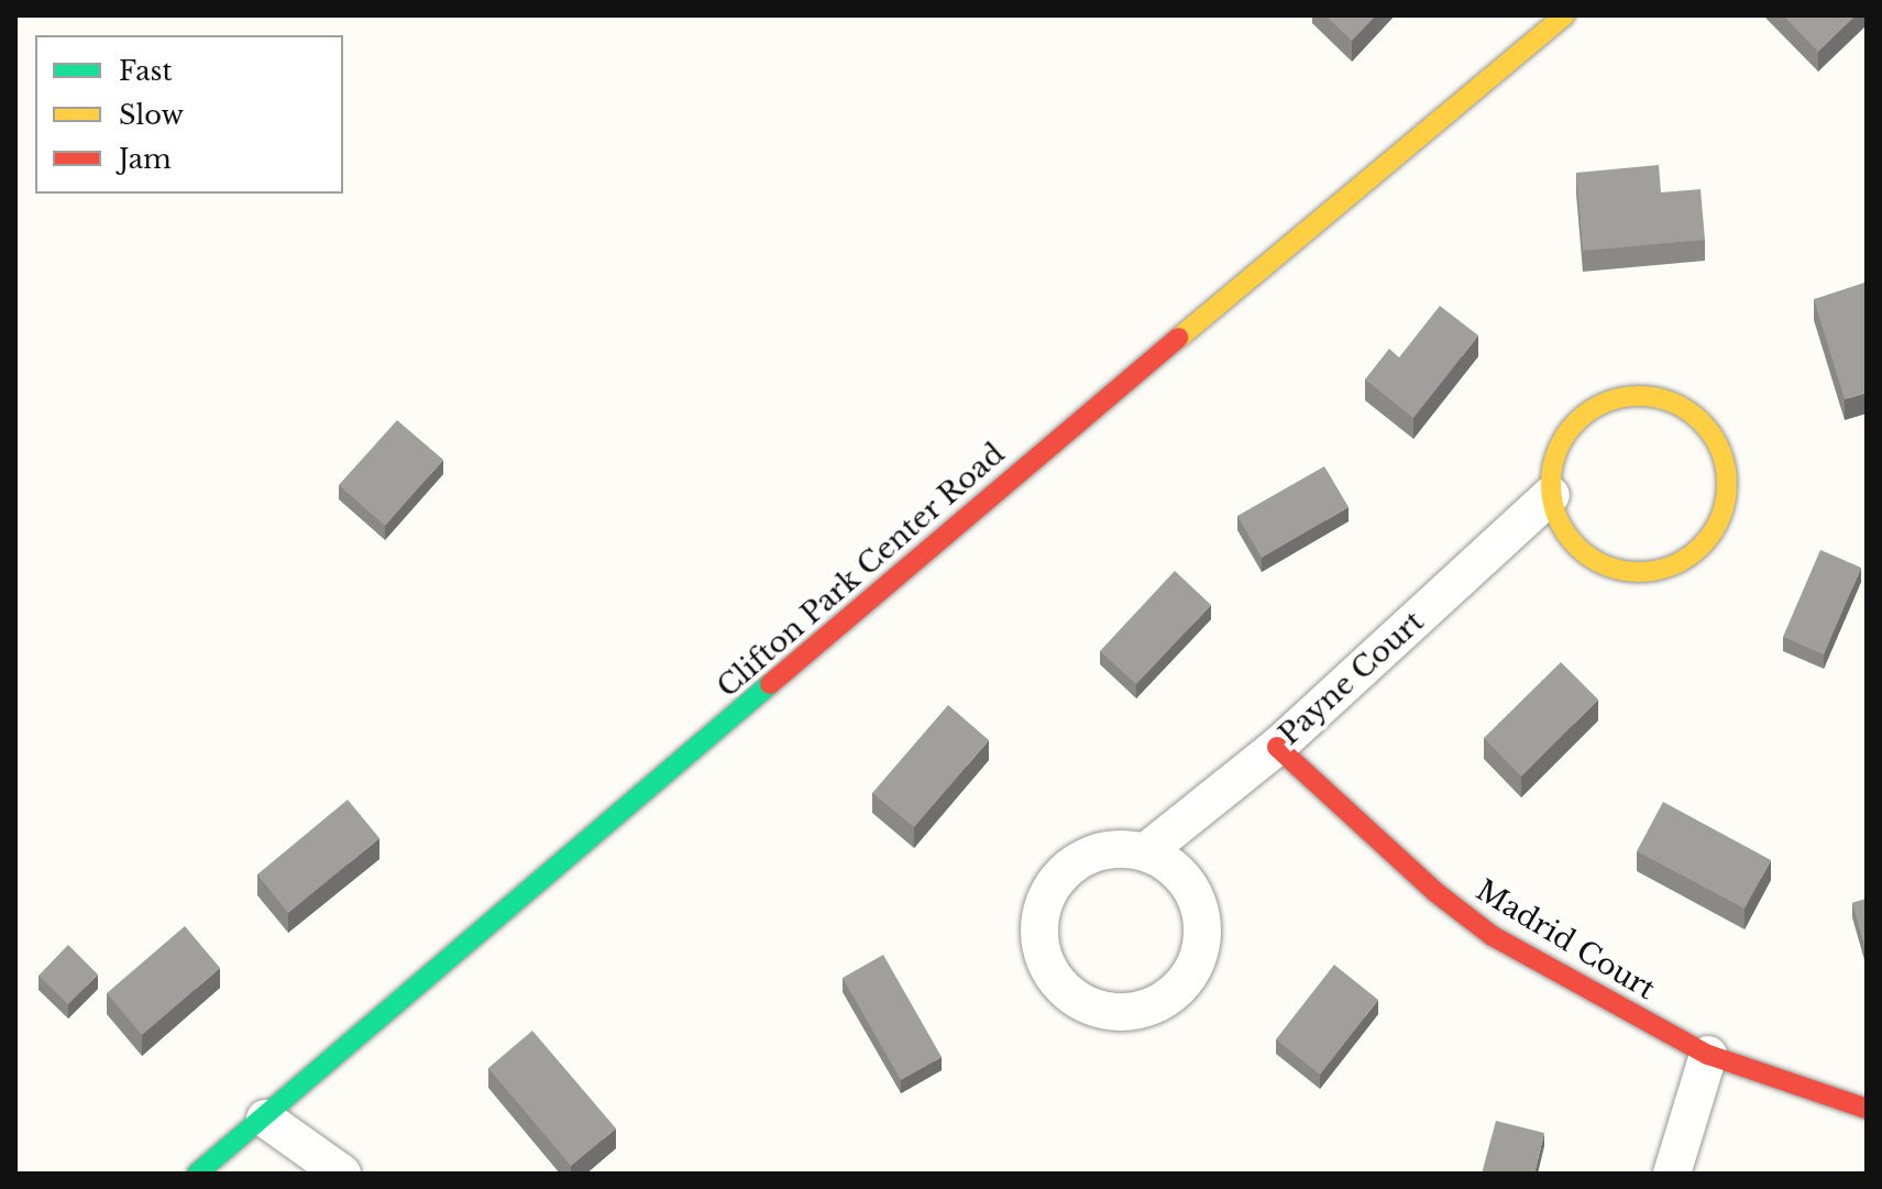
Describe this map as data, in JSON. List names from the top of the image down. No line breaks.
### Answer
{"streets":{"street":["Clifton Park Center Road","Payne Court","Madrid Court"]},"crossings":[["Payne Court","Madrid Court"]],"legend":["Fast","Slow","Jam"]}
